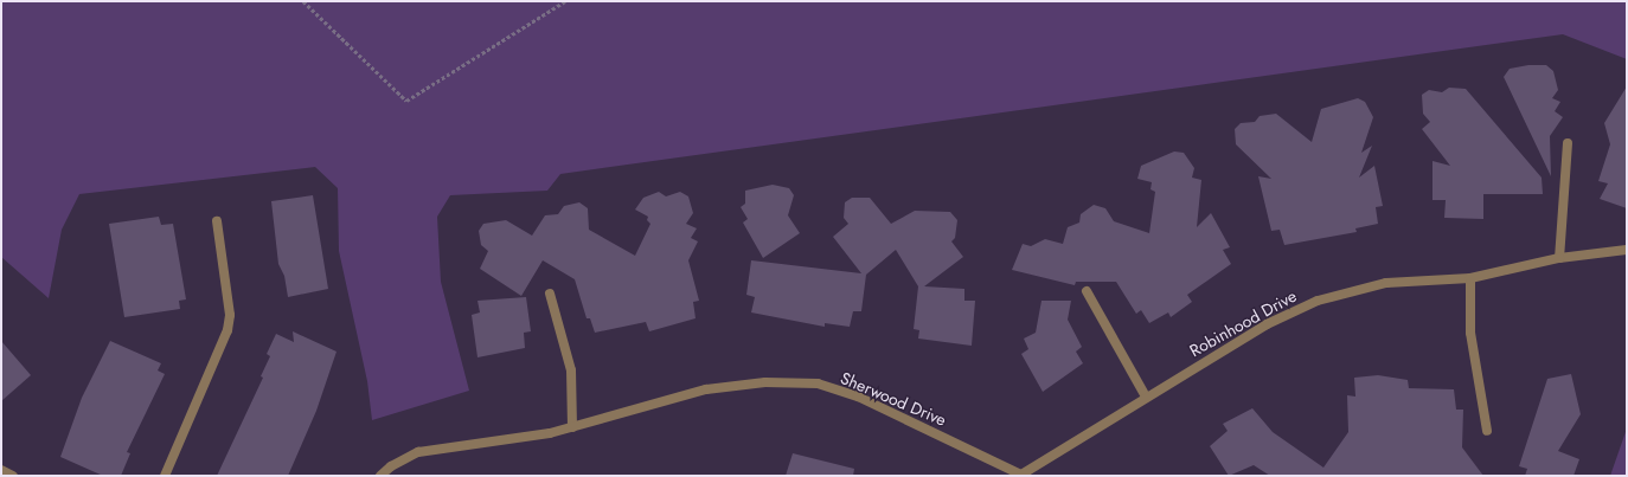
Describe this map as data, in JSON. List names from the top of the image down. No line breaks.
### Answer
{"streets":{"street":["Robinhood Drive","Sherwood Drive"]},"crossings":[["Robinhood Drive","Sherwood Drive"]]}
